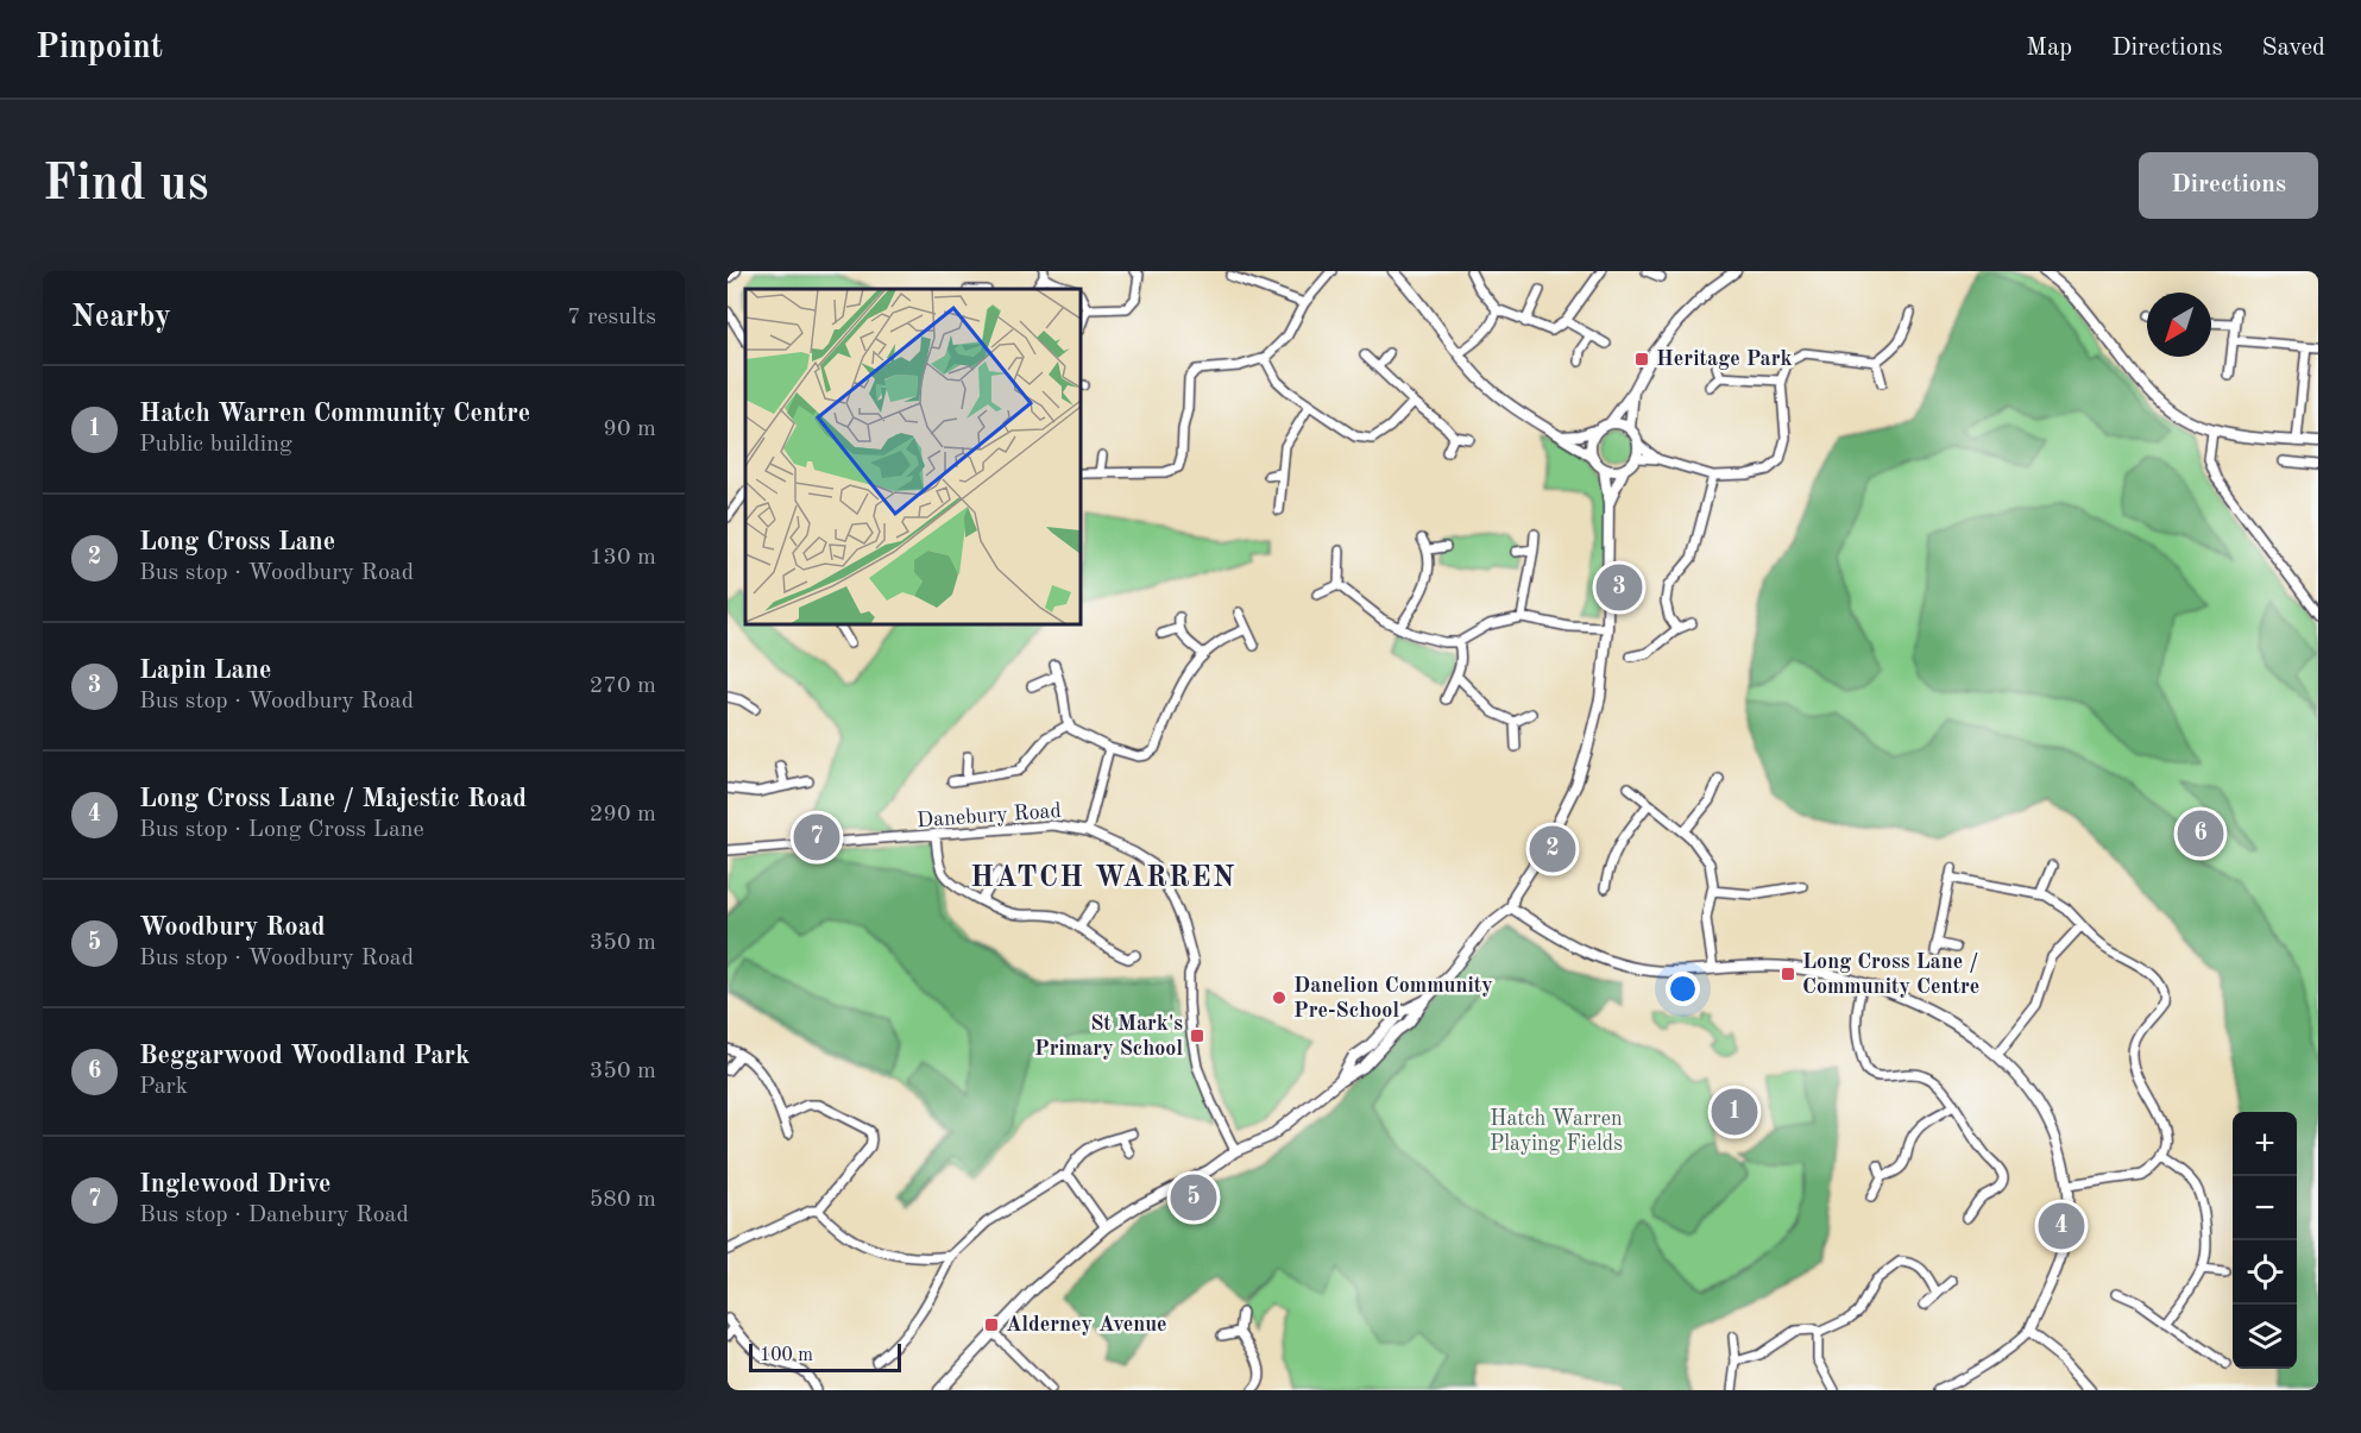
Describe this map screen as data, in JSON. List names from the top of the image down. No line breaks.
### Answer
{"streets":{"street":["Danebury Road"]},"districts":["HATCH WARREN"],"parks":["Hatch Warren Playing Fields"],"places":{"transit":["Heritage Park","Long Cross Lane / Community Centre","St Mark's Primary School","Alderney Avenue"],"other":["Danelion Community Pre-School"]},"scale_bar":"100 m","north":"bottom left","page":{"header":"Pinpoint","nav":["Map","Directions","Saved"],"buttons":"Directions","title":"Find us","heading":["Nearby","7 results"],"list":[{"mark":"1","name":"Hatch Warren Community Centre","note":"Public building","value":"90 m"},{"mark":"2","name":"Long Cross Lane","note":"Bus stop · Woodbury Road","value":"130 m"},{"mark":"3","name":"Lapin Lane","note":"Bus stop · Woodbury Road","value":"270 m"},{"mark":"4","name":"Long Cross Lane / Majestic Road","note":"Bus stop · Long Cross Lane","value":"290 m"},{"mark":"5","name":"Woodbury Road","note":"Bus stop · Woodbury Road","value":"350 m"},{"mark":"6","name":"Beggarwood Woodland Park","note":"Park","value":"350 m"},{"mark":"7","name":"Inglewood Drive","note":"Bus stop · Danebury Road","value":"580 m"}],"pins":["3","6","7","2","1","5","4"],"map_buttons":["+","−"],"scale":"100 m"}}
